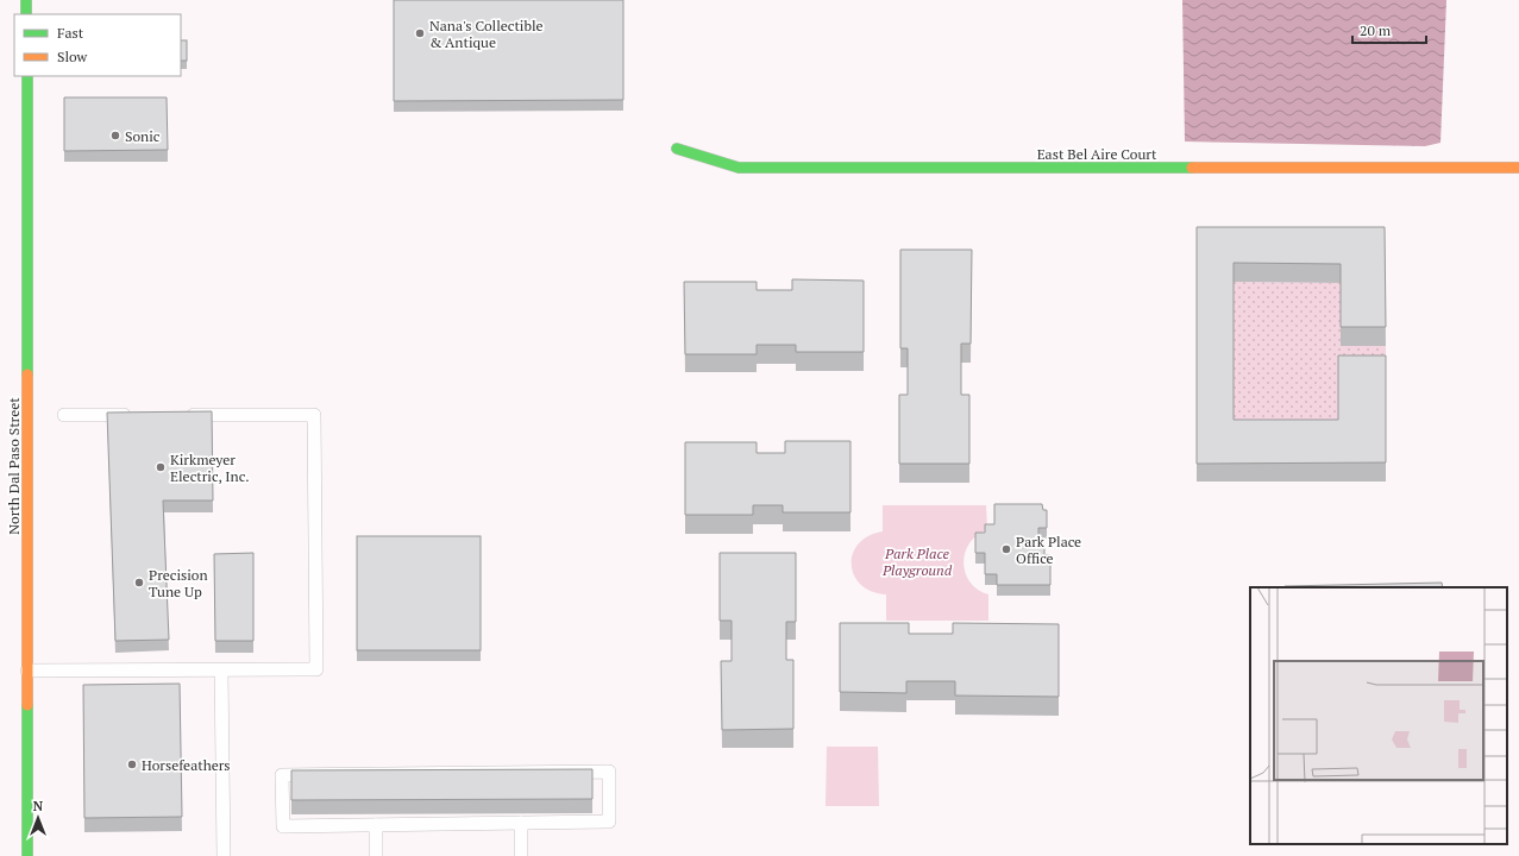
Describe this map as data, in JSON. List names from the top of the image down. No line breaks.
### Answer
{"streets":{"street":["East Bel Aire Court","North Dal Paso Street"]},"parks":["Park Place Playground"],"places":["Nana's Collectible & Antique","Sonic","Kirkmeyer Electric, Inc.","Park Place Office","Precision Tune Up","Horsefeathers"],"legend":["Fast","Slow"],"scale_bar":"20 m","north":"top"}
